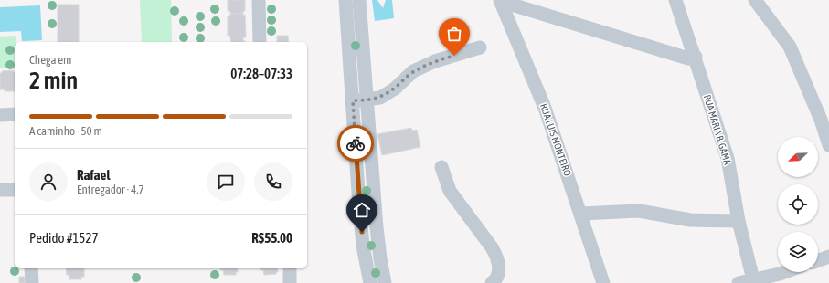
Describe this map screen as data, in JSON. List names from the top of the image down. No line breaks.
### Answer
{"streets":{"street":["RUA MARIA B. GAMA","RUA LUIS MONTEIRO"]},"north":"bottom left","page":{"heading":["2 min","Chega em","07:28–07:33"],"panel":["Rafael","Entregador · 4.7","Pedido #1527","R$55.00"],"bar":"A caminho · 50 m"}}
